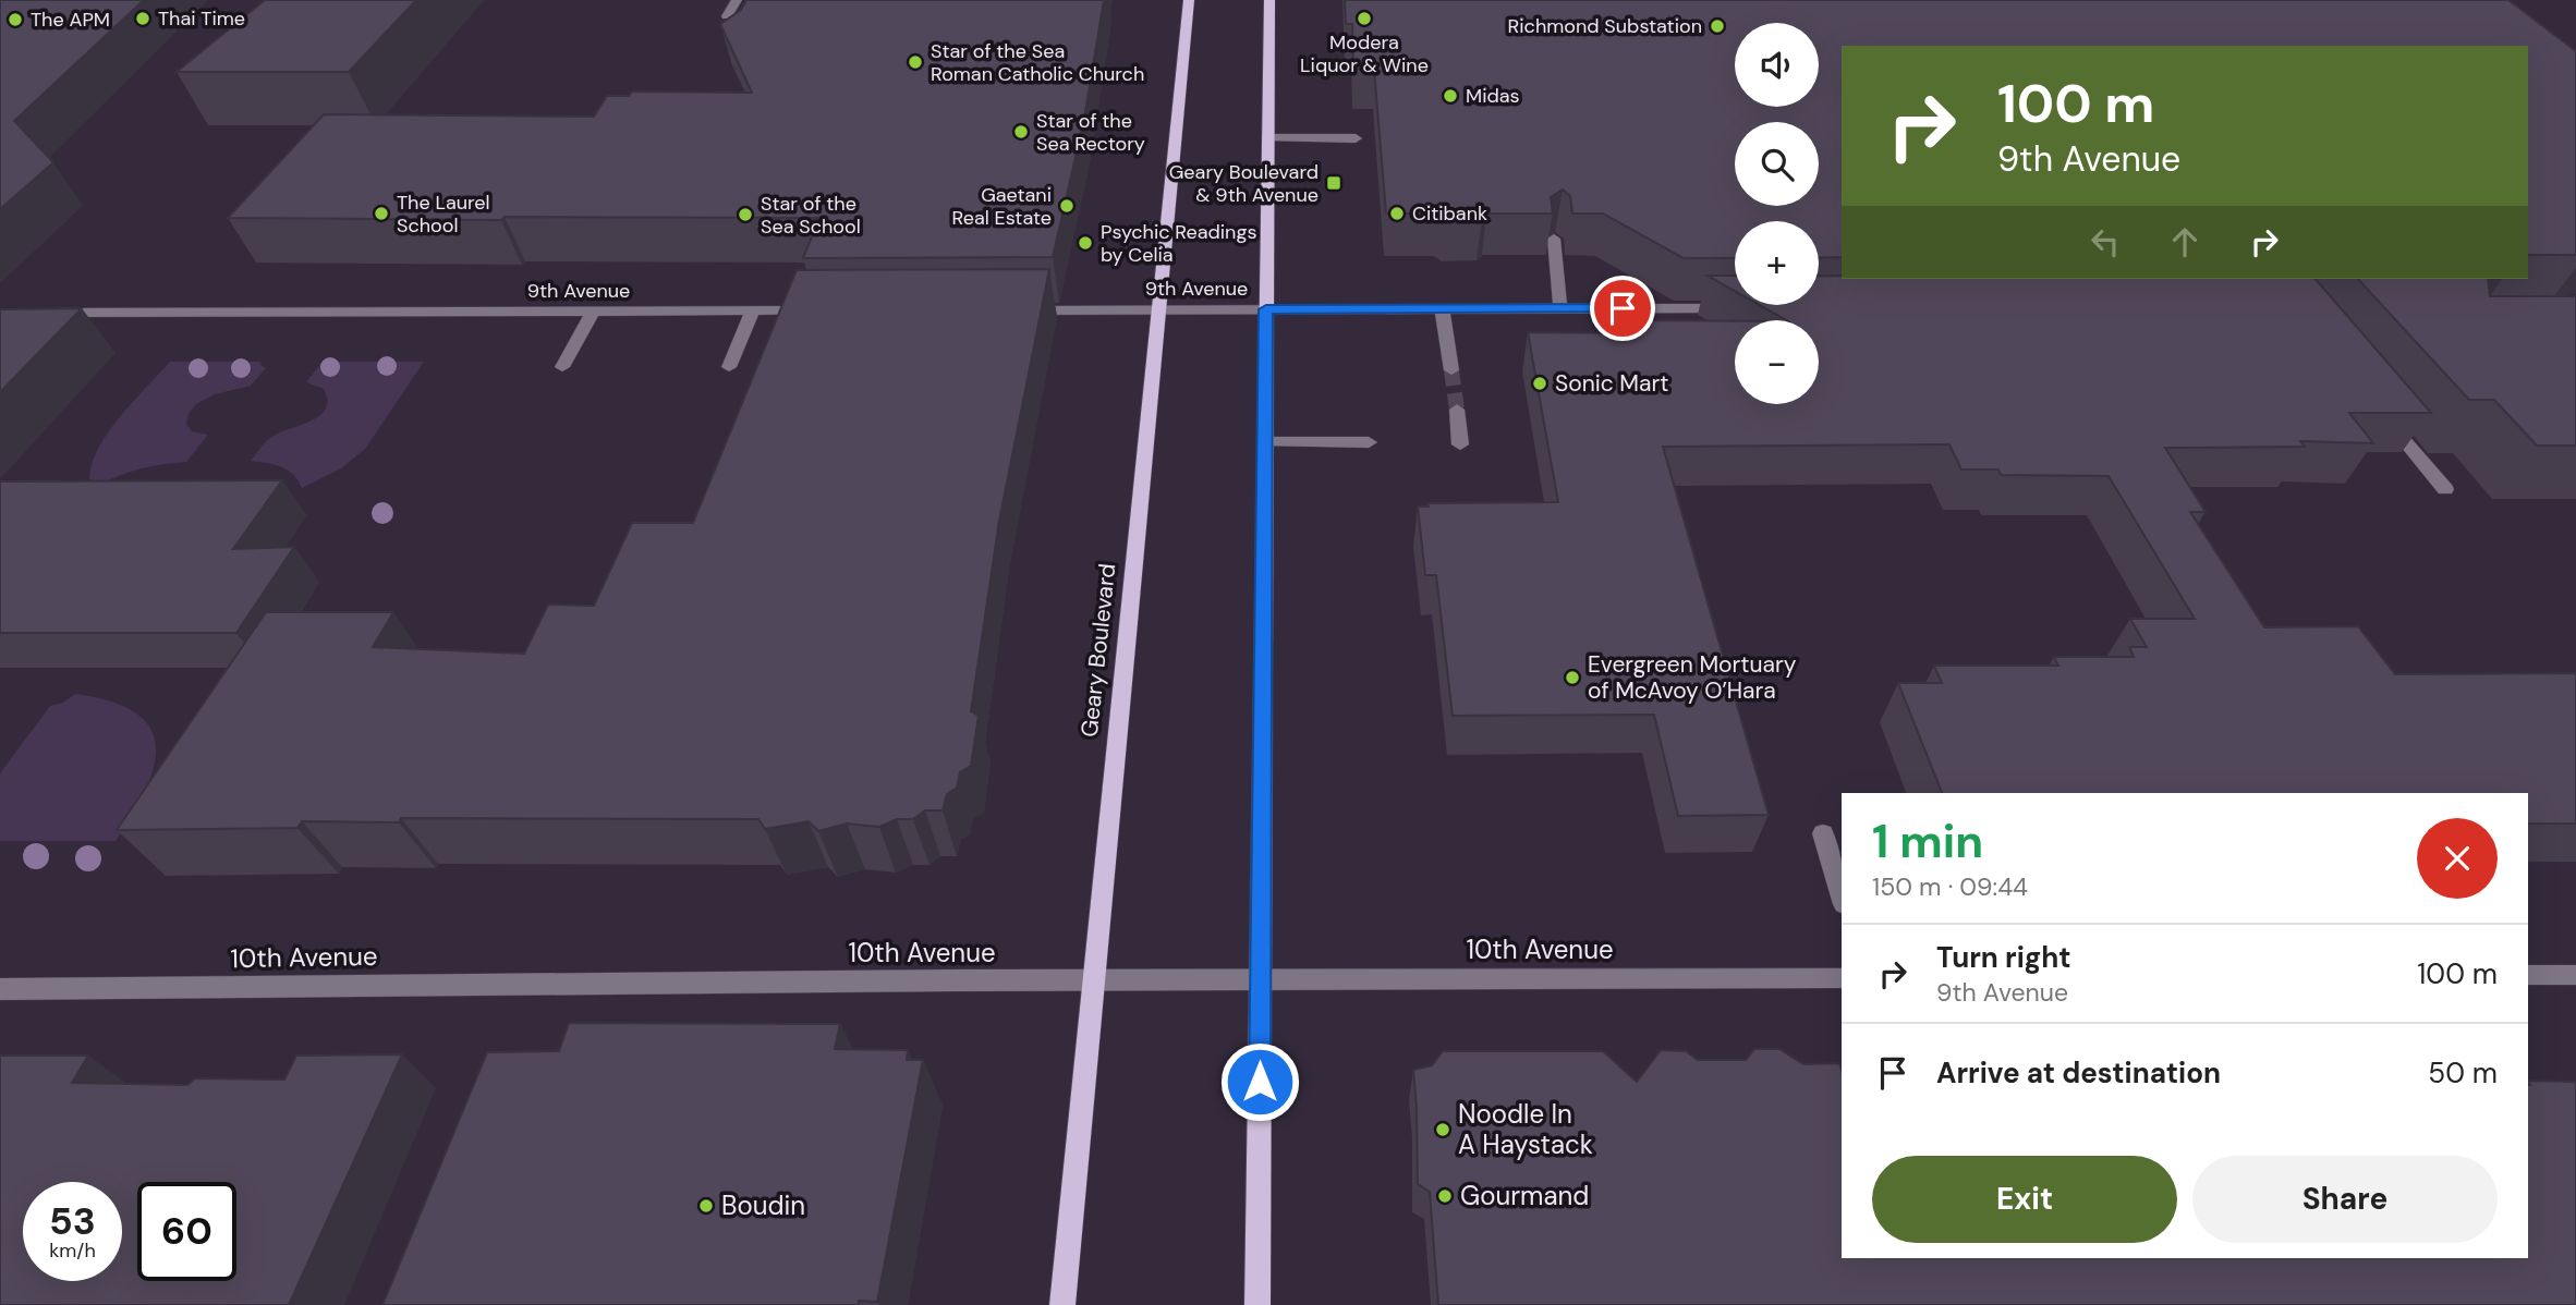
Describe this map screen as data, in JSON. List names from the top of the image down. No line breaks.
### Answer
{"streets":{"main road":["Geary Boulevard"],"street":["9th Avenue","10th Avenue"]},"crossings":[["9th Avenue","Geary Boulevard"],["Geary Boulevard","10th Avenue"]],"places":{"other":["Thai Time","Modera Liquor & Wine","The APM","Richmond Substation","Star of the Sea Roman Catholic Church","Midas","Star of the Sea Rectory","Gaetani Real Estate","The Laurel School","Citibank","Star of the Sea School","Psychic Readings by Celia","Sonic Mart","Evergreen Mortuary of McAvoy O’Hara","Noodle In A Haystack","Gourmand","Boudin"],"transit":["Geary Boulevard & 9th Avenue"]},"page":{"map_buttons":["+","−"],"turn":["100 m","9th Avenue"],"heading":["1 min","150 m · 09:44"],"list":[{"name":"Turn right","note":"9th Avenue","value":"100 m"},{"name":"Arrive at destination","value":"50 m"}],"buttons":["Exit","Share"],"speed":"53 km/h","limit":"60"}}
